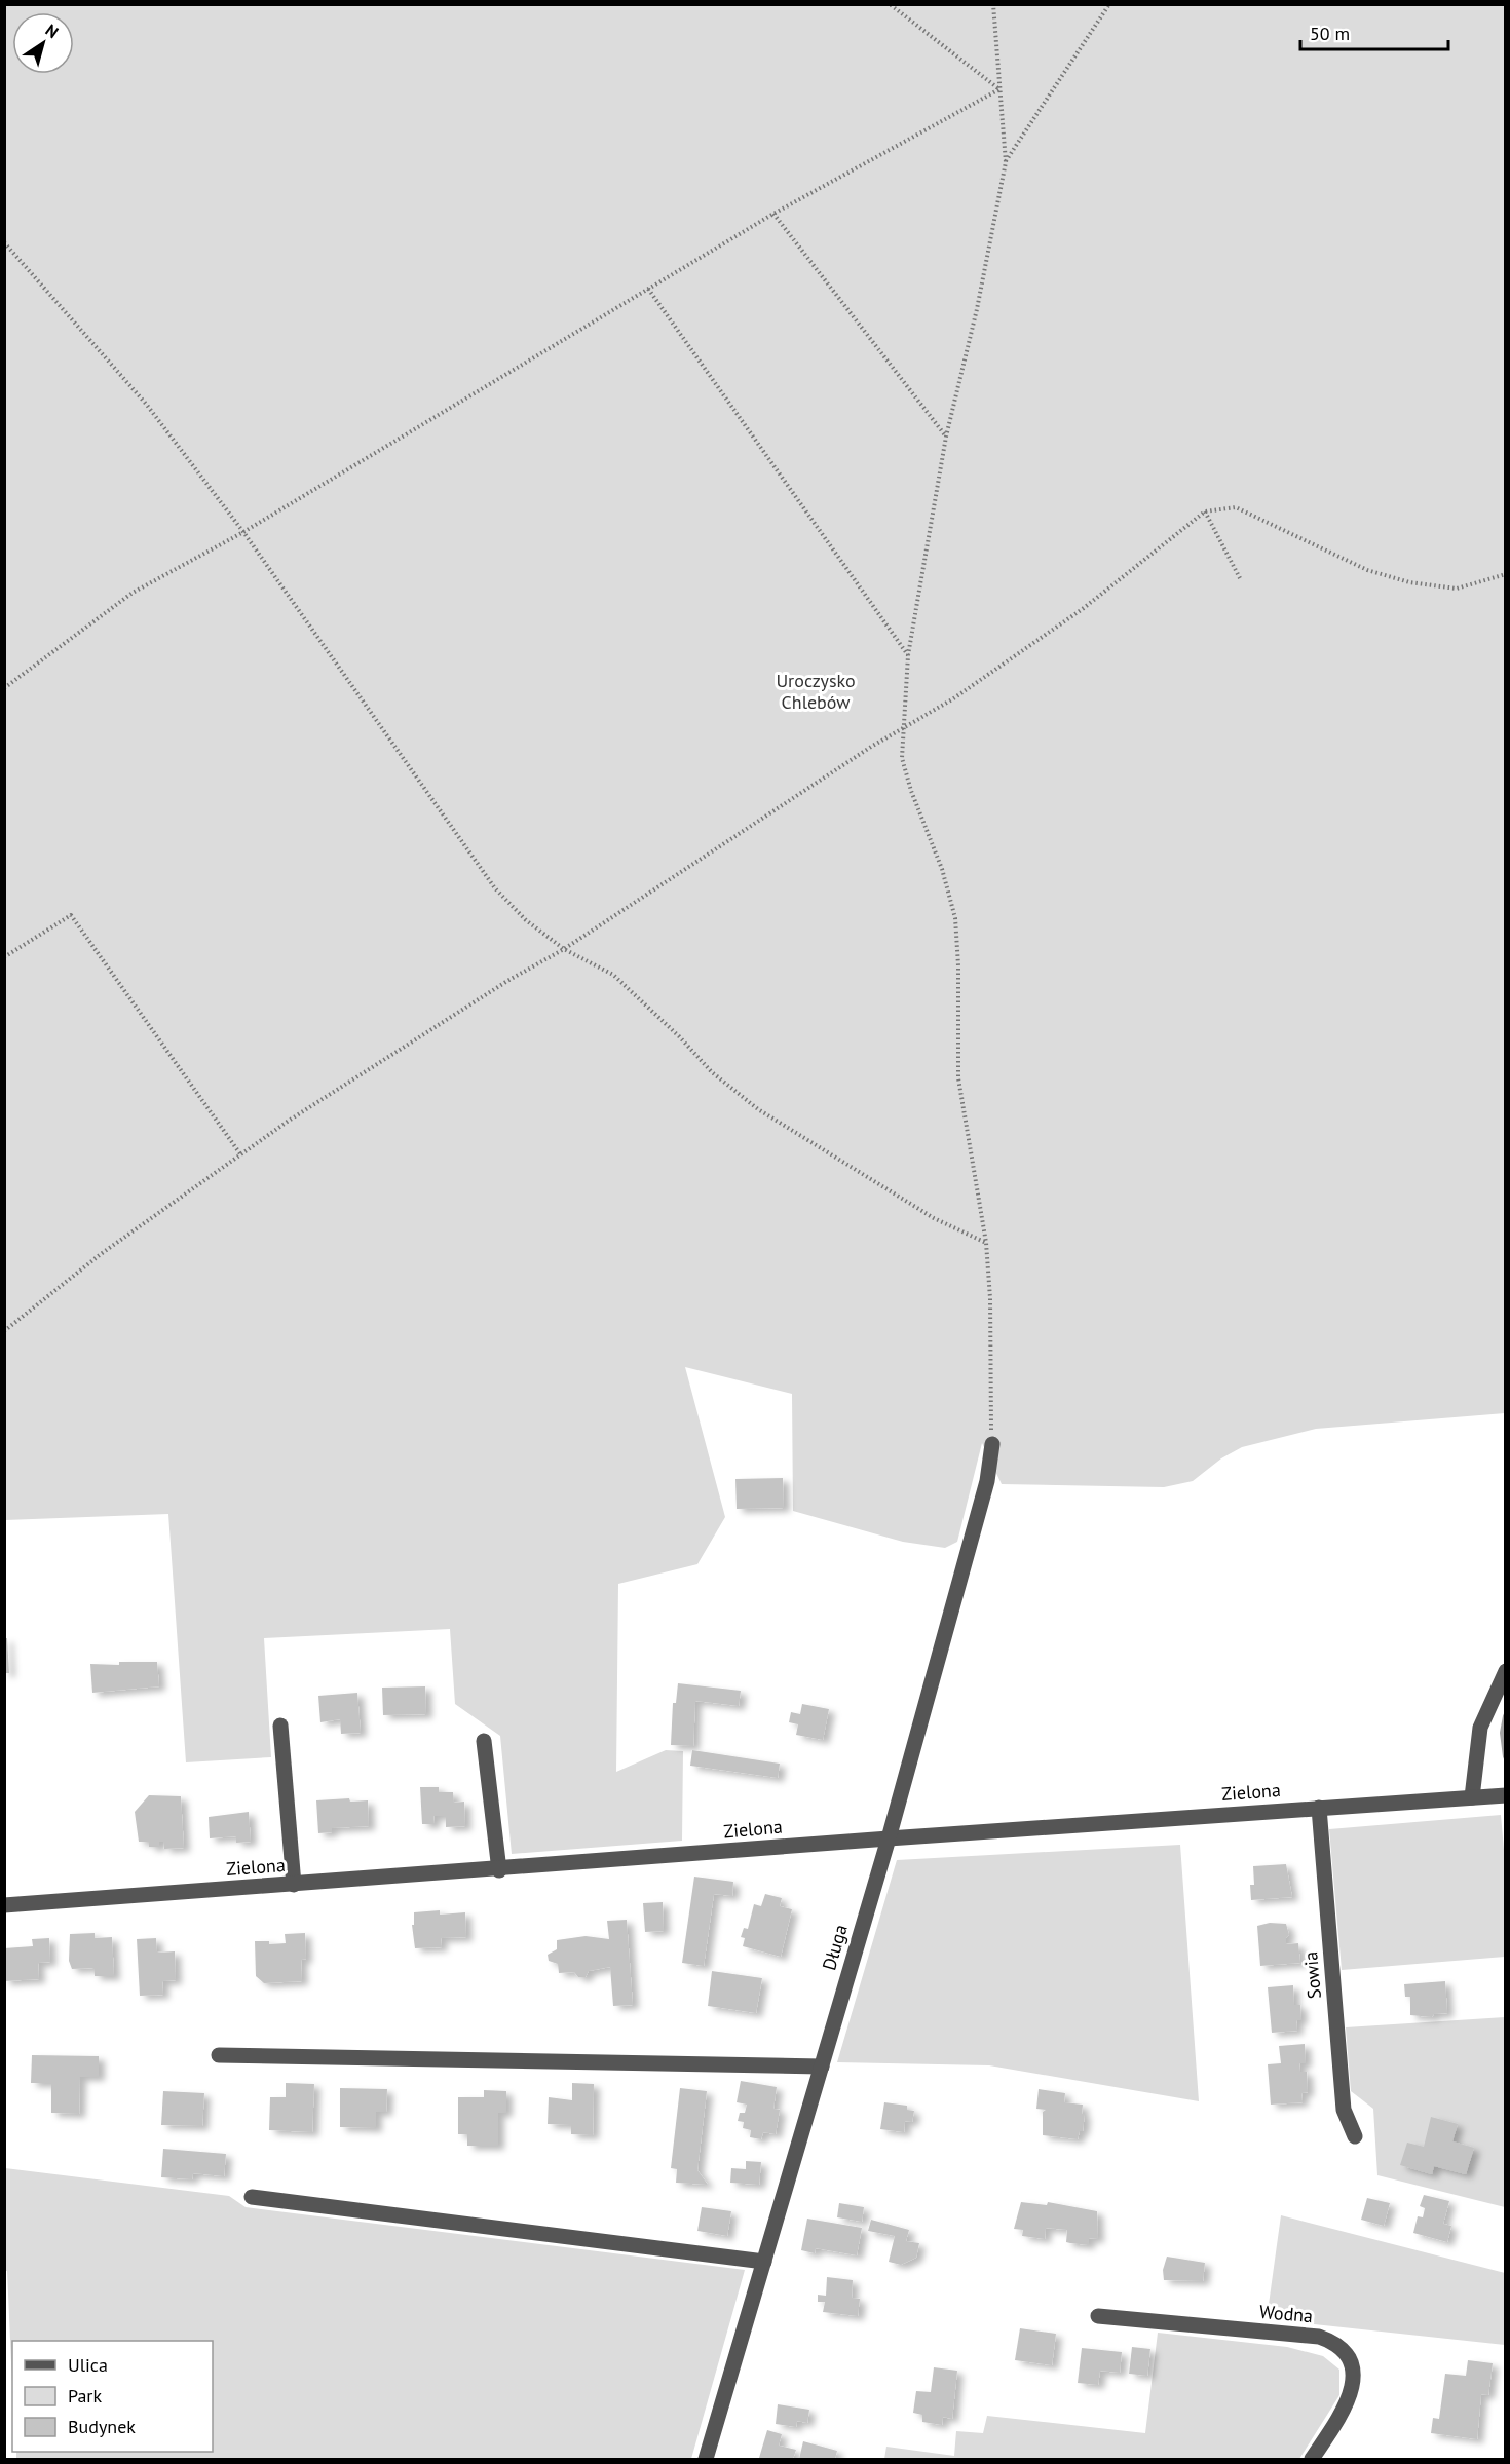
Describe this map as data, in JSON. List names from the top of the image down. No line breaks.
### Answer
{"streets":{"street":["Zielona","Długa","Sowia","Wodna"]},"crossings":[["Zielona","Długa"],["Zielona","Sowia"]],"parks":["Uroczysko Chlebów"],"legend":["Ulica","Park","Budynek"],"scale_bar":"50 m","north":"top right"}
